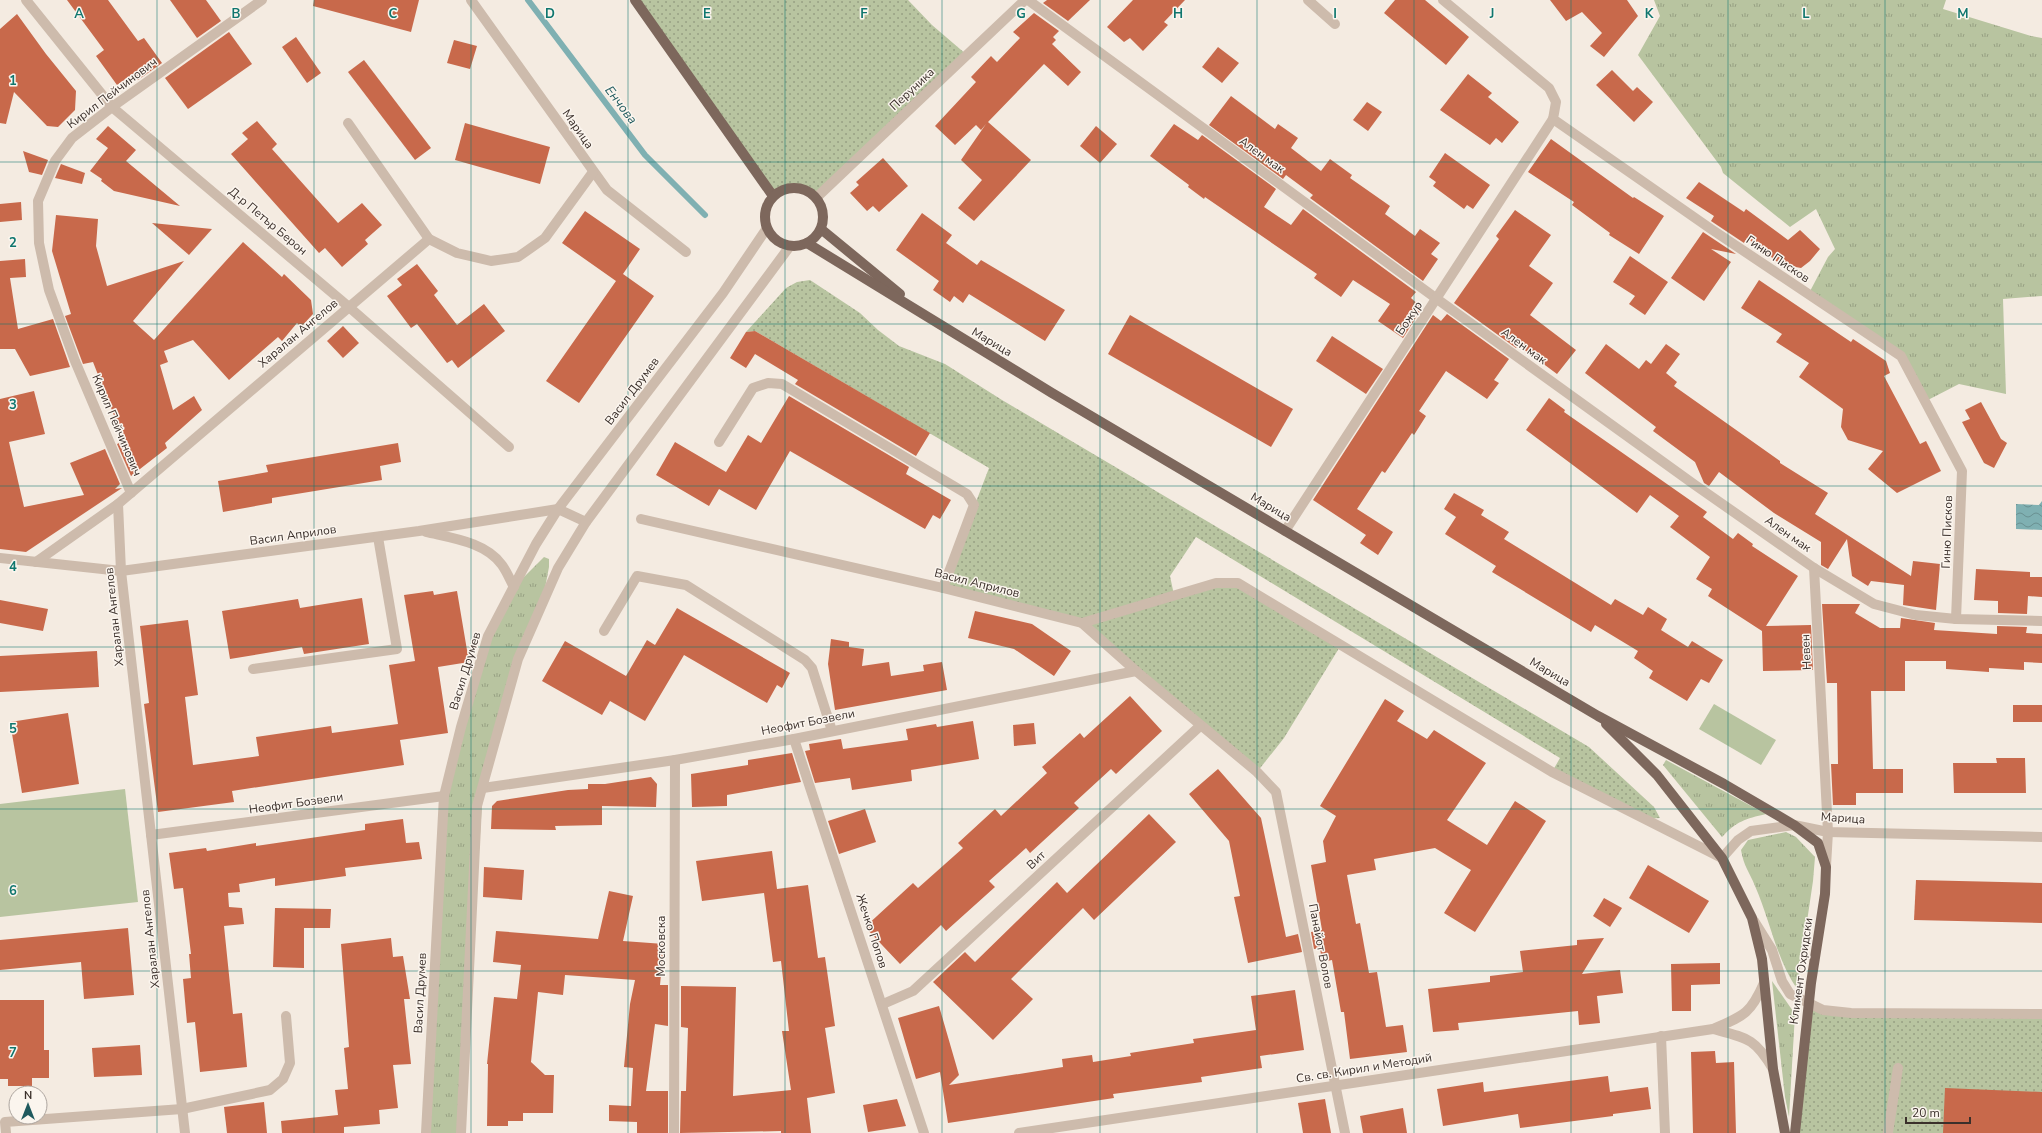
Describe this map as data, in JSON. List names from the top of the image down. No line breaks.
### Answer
{"streets":{"main road":["Марица","Климент Охридски"],"street":["Перуника","Кирил Пейчинович","Ален мак","Д-р Петър Берон","Гиню Писков","Божур","Харалан Ангелов","Васил Друмев","Васил Априлов","Невен","Неофит Бозвели","Вит","Жечко Попов","Московска","Панайот Волов","Св. св. Кирил и Методий"]},"crossings":[["Перуника","Ален мак"],["Перуника","Васил Друмев"],["Кирил Пейчинович","Д-р Петър Берон"],["Кирил Пейчинович","Харалан Ангелов"],["Марица","Божур"],["Марица","Невен"],["Марица","Климент Охридски"],["Ален мак","Гиню Писков"],["Ален мак","Божур"],["Ален мак","Невен"],["Д-р Петър Берон","Харалан Ангелов"],["Гиню Писков","Божур"],["Харалан Ангелов","Васил Априлов"],["Харалан Ангелов","Неофит Бозвели"],["Васил Друмев","Васил Априлов"],["Васил Друмев","Неофит Бозвели"],["Васил Априлов","Неофит Бозвели"],["Васил Априлов","Вит"],["Васил Априлов","Панайот Волов"],["Невен","Климент Охридски"],["Неофит Бозвели","Жечко Попов"],["Неофит Бозвели","Московска"],["Вит","Жечко Попов"],["Панайот Волов","Св. св. Кирил и Методий"]],"water":["Енчова"],"scale_bar":"20 m","north":"top","grid":{"columns":["A","B","C","D","E","F","G","H","I","J","K","L","M"],"rows":["1","2","3","4","5","6","7"]}}
